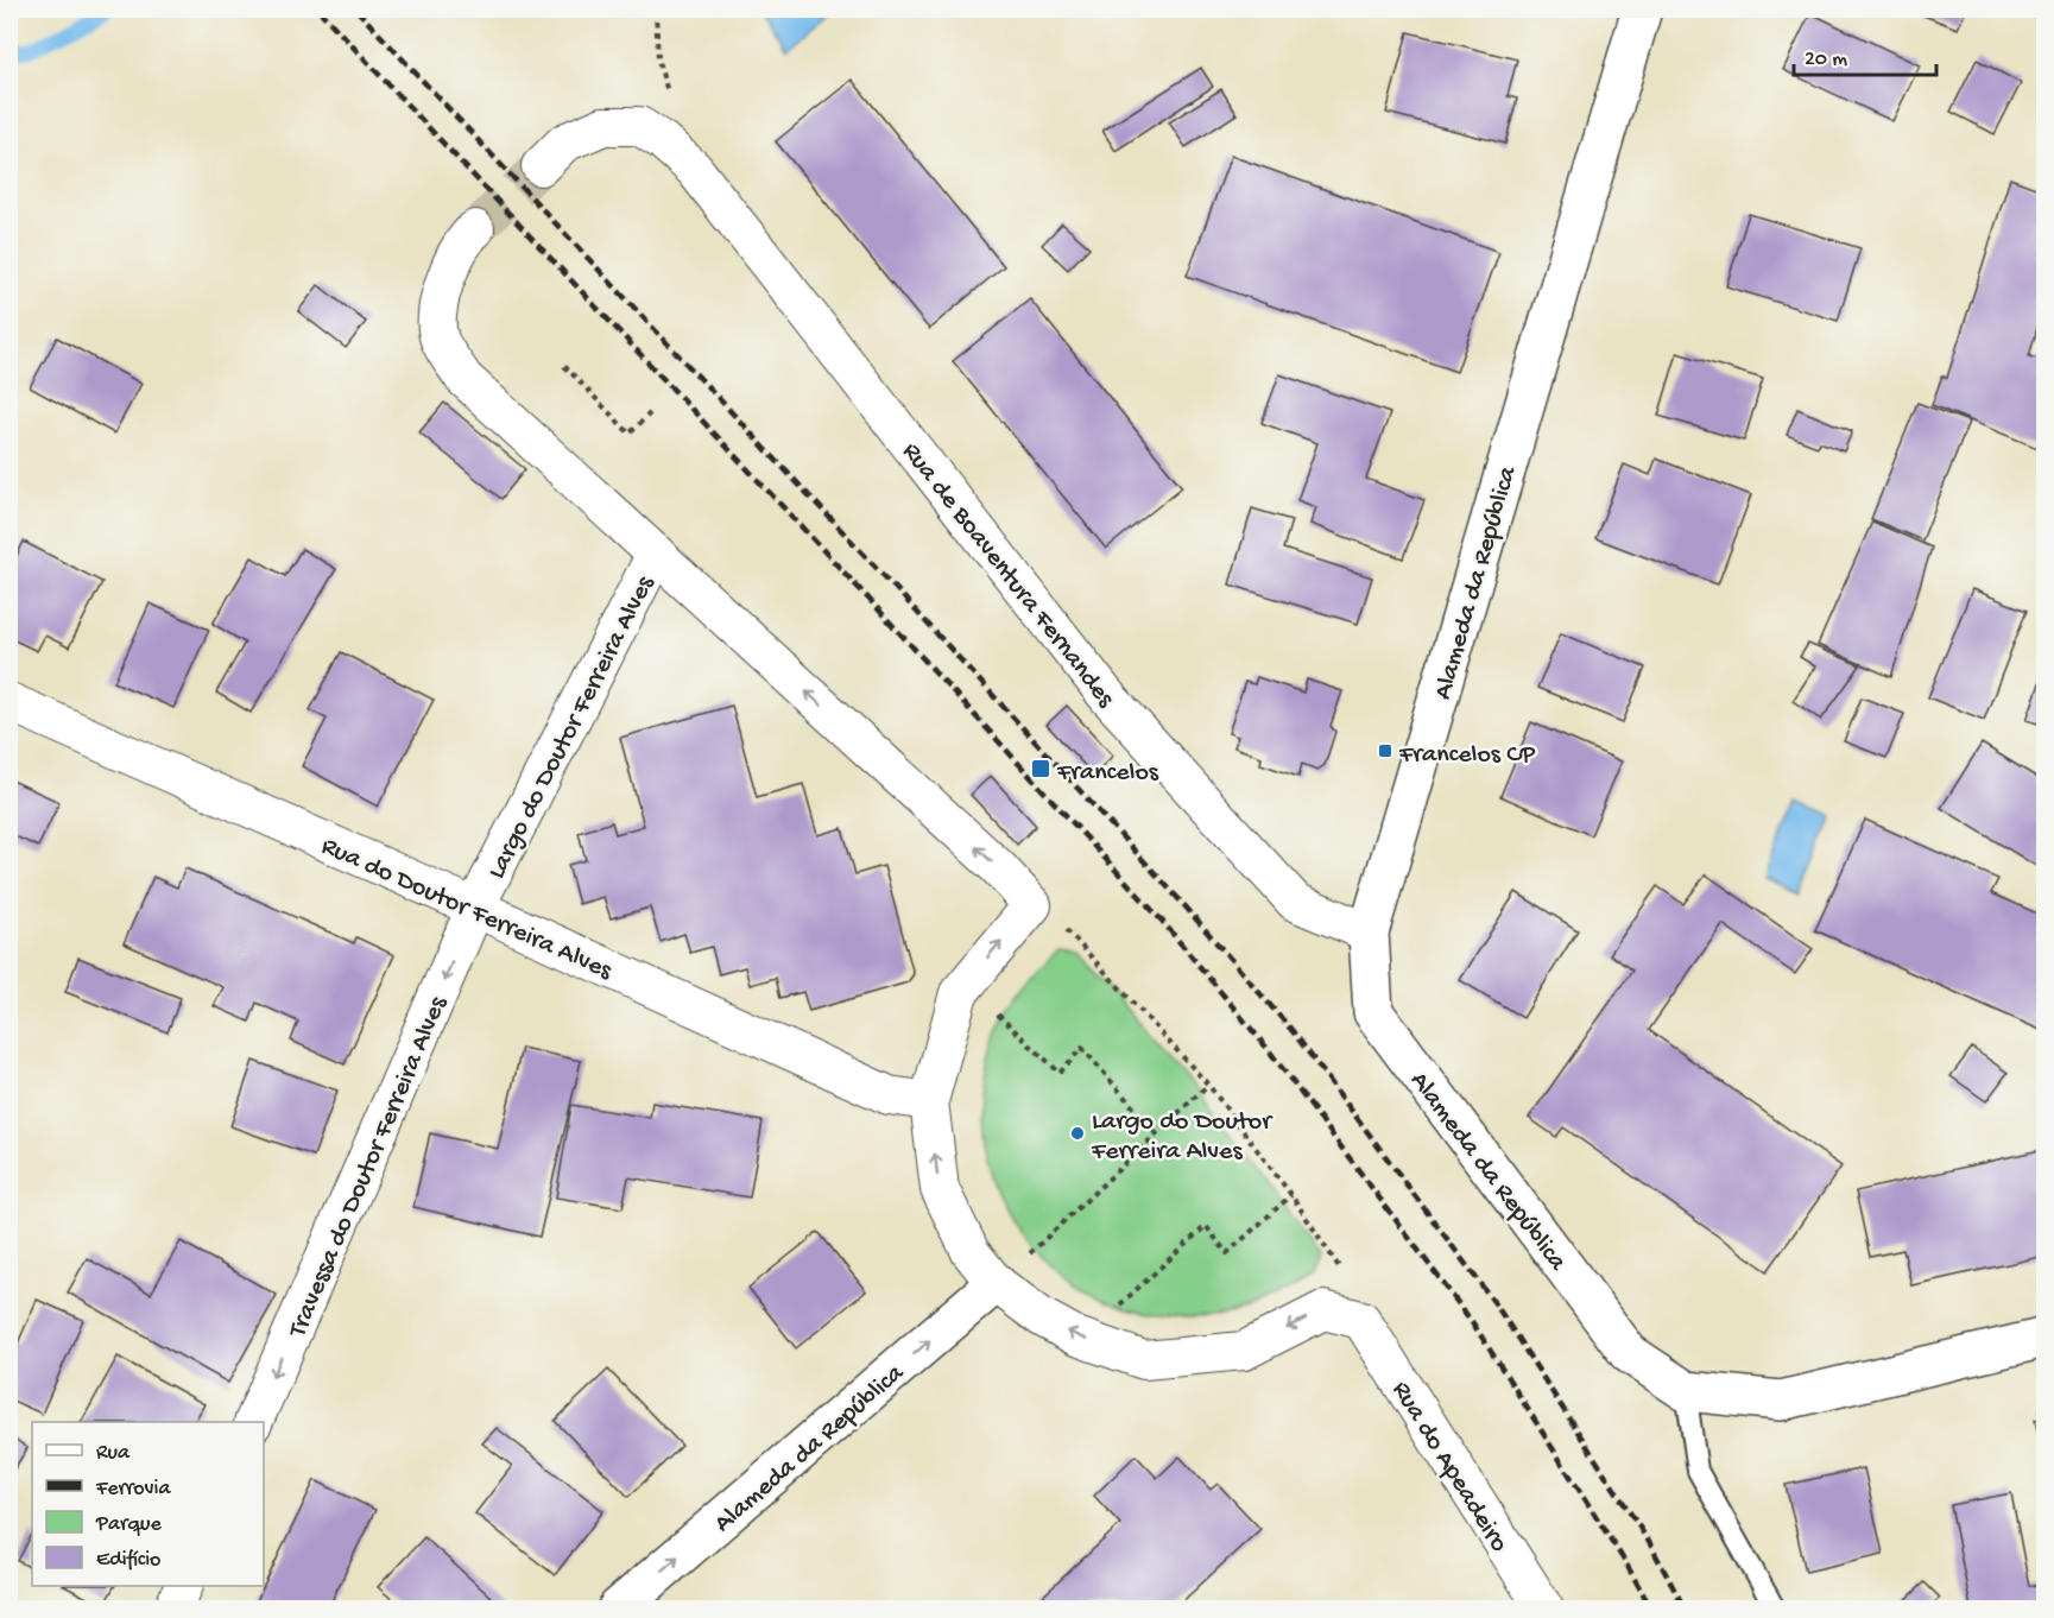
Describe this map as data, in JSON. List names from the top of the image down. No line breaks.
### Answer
{"streets":{"main road":["Alameda da República"],"street":["Rua de Boaventura Fernandes","Largo do Doutor Ferreira Alves","Rua do Doutor Ferreira Alves","Travessa do Doutor Ferreira Alves","Rua do Apeadeiro"]},"crossings":[["Rua de Boaventura Fernandes","Alameda da República"],["Alameda da República","Largo do Doutor Ferreira Alves"],["Largo do Doutor Ferreira Alves","Rua do Doutor Ferreira Alves"],["Largo do Doutor Ferreira Alves","Travessa do Doutor Ferreira Alves"],["Largo do Doutor Ferreira Alves","Rua do Apeadeiro"],["Rua do Doutor Ferreira Alves","Travessa do Doutor Ferreira Alves"]],"one_way":["Travessa do Doutor Ferreira Alves"],"places":{"transit":["Francelos CP","Francelos"],"other":["Largo do Doutor Ferreira Alves"]},"legend":["Rua","Ferrovia","Parque","Edifício"],"scale_bar":"20 m"}
